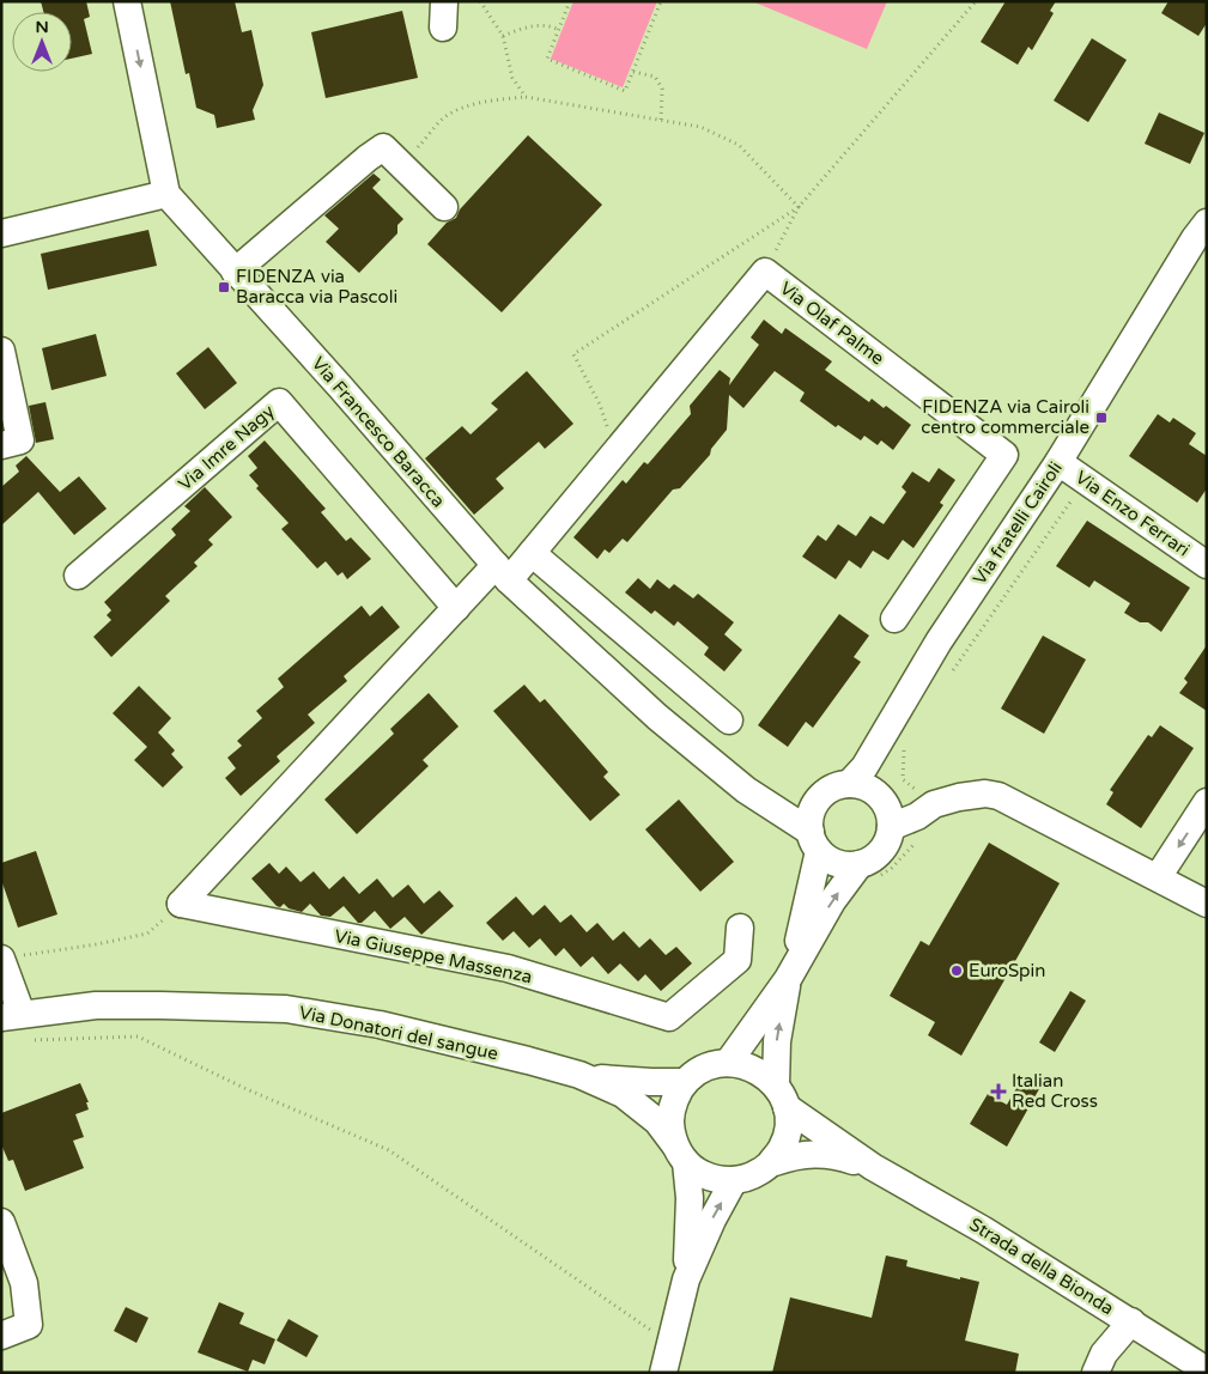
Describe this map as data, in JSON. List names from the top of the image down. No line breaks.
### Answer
{"streets":{"street":["Via Olaf Palme","Via Francesco Baracca","Via Imre Nagy","Via Enzo Ferrari","Via fratelli Cairoli","Via Giuseppe Massenza","Via Donatori del sangue","Strada della Bionda"]},"crossings":[["Via Olaf Palme","Via Francesco Baracca"],["Via Francesco Baracca","Via fratelli Cairoli"],["Via Enzo Ferrari","Via fratelli Cairoli"],["Via Donatori del sangue","Strada della Bionda"]],"places":{"transit":["FIDENZA via Baracca via Pascoli","FIDENZA via Cairoli centro commerciale"],"other":["EuroSpin"],"health":["Italian Red Cross"]},"north":"top"}
